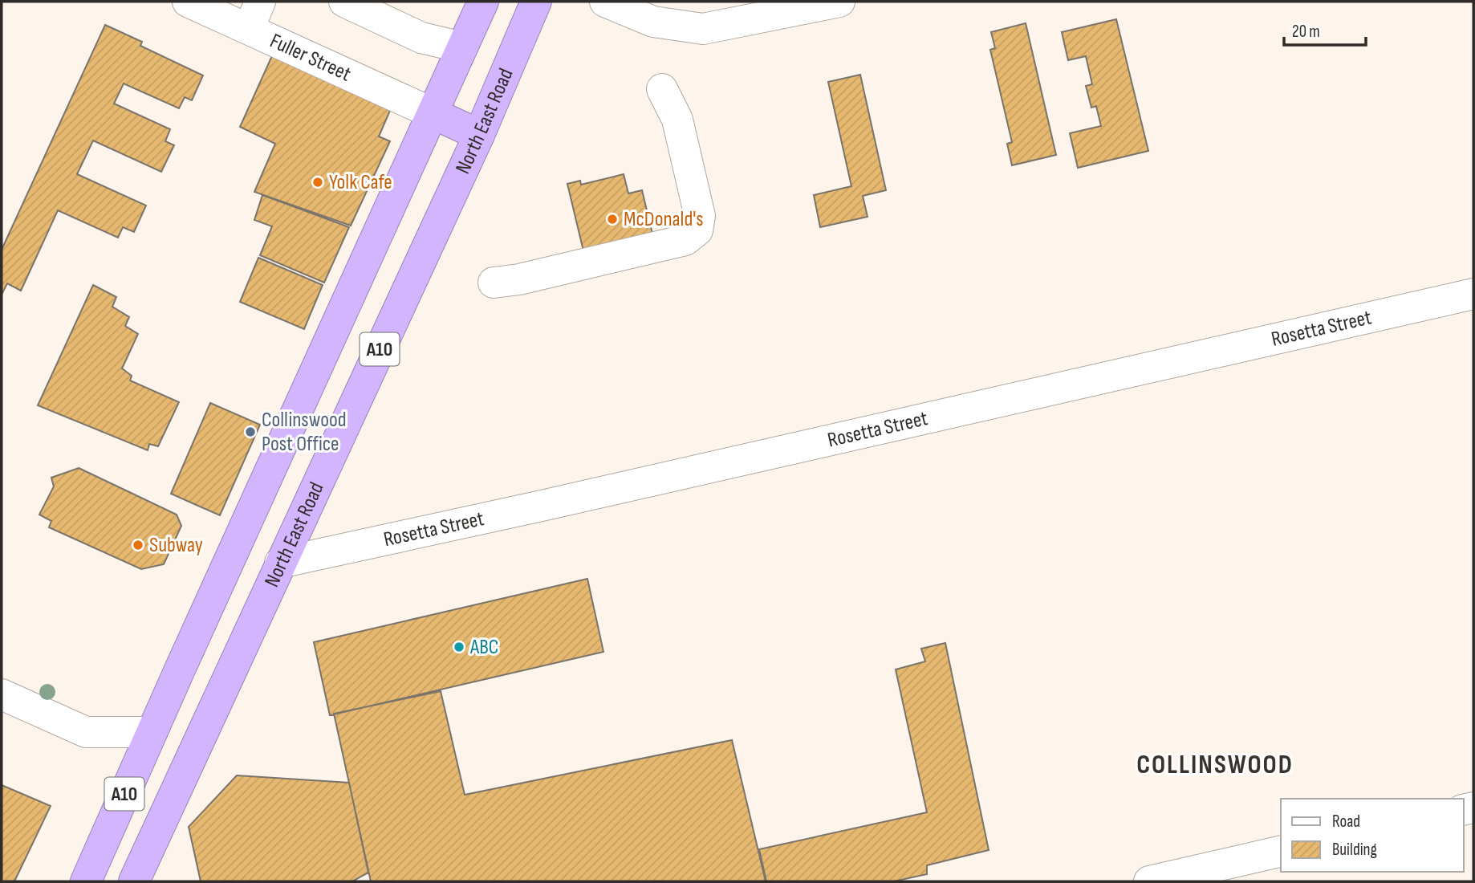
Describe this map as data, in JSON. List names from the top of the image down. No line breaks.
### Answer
{"streets":{"highway":["North East Road","A10"],"street":["Fuller Street","Rosetta Street"]},"crossings":[["Fuller Street","A10"],["North East Road","Rosetta Street"]],"districts":["COLLINSWOOD"],"places":["Yolk Cafe","McDonald's","Collinswood Post Office","Subway","ABC"],"legend":["Road","Building"],"scale_bar":"20 m"}
